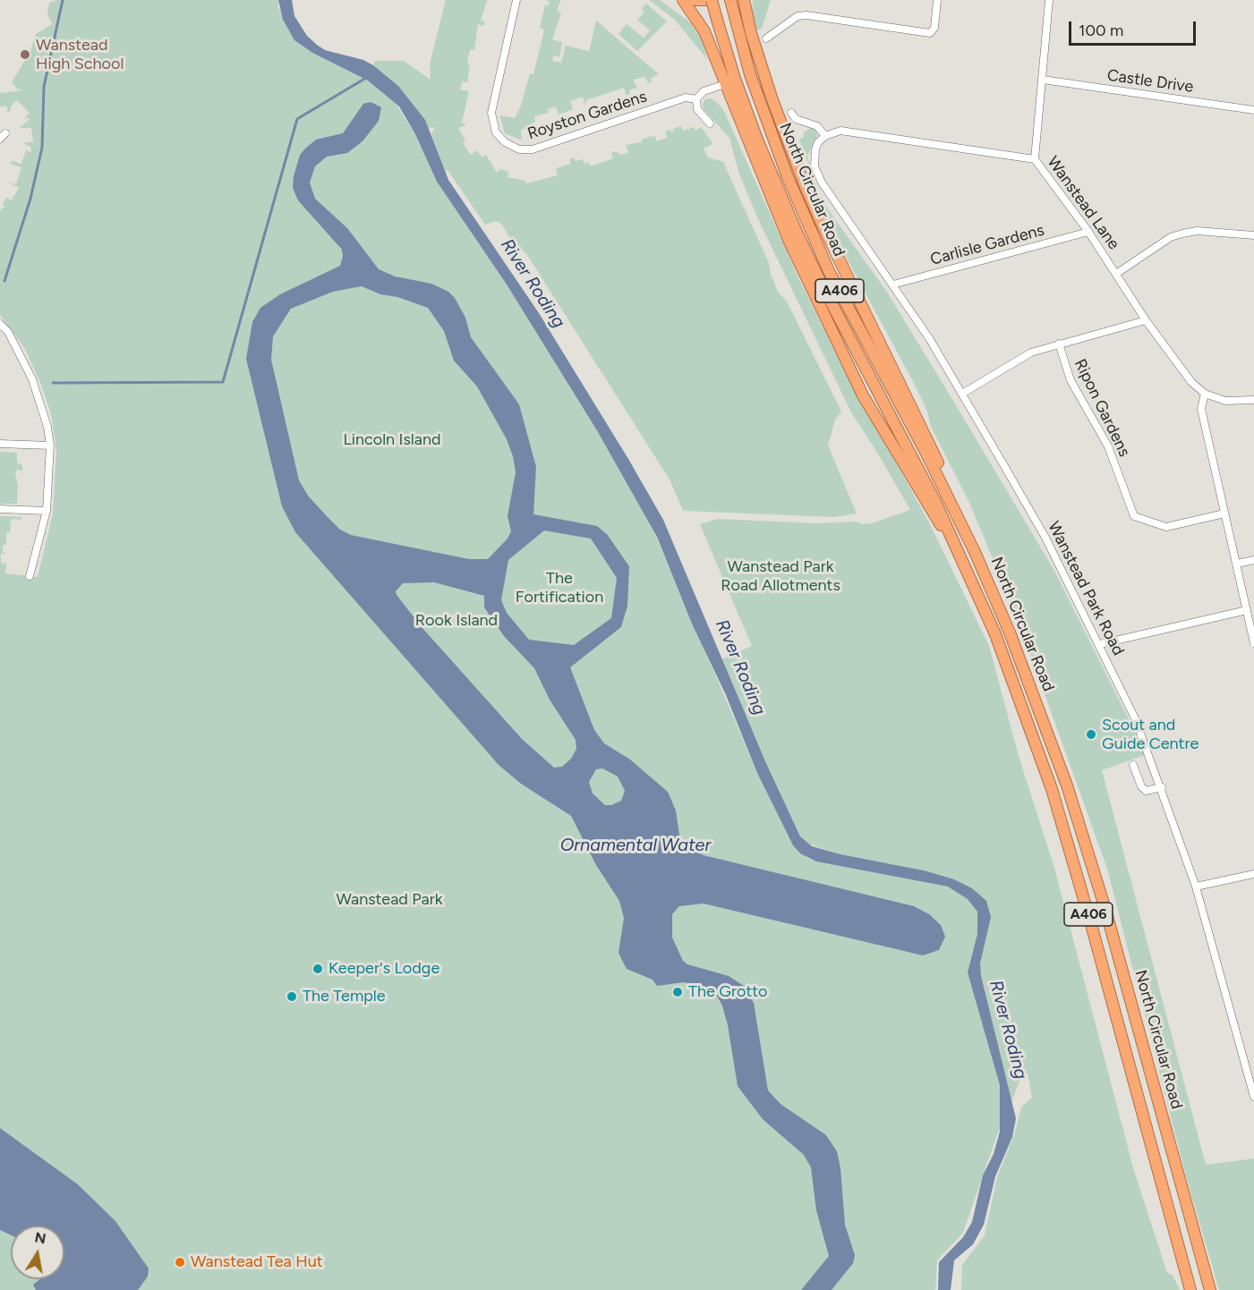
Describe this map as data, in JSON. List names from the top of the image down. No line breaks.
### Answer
{"streets":{"highway":["North Circular Road","A406"],"street":["Castle Drive","Royston Gardens","Wanstead Lane","Carlisle Gardens","Ripon Gardens","Wanstead Park Road"]},"crossings":[["North Circular Road","A406"],["Wanstead Lane","Carlisle Gardens"],["Wanstead Lane","Wanstead Park Road"],["Carlisle Gardens","Wanstead Park Road"]],"water":["River Roding","Ornamental Water"],"parks":["Lincoln Island","Wanstead Park Road Allotments","The Fortification","Rook Island","Wanstead Park"],"places":["Wanstead High School","Scout and Guide Centre","Keeper's Lodge","The Grotto","The Temple","Wanstead Tea Hut"],"scale_bar":"100 m","north":"top"}
